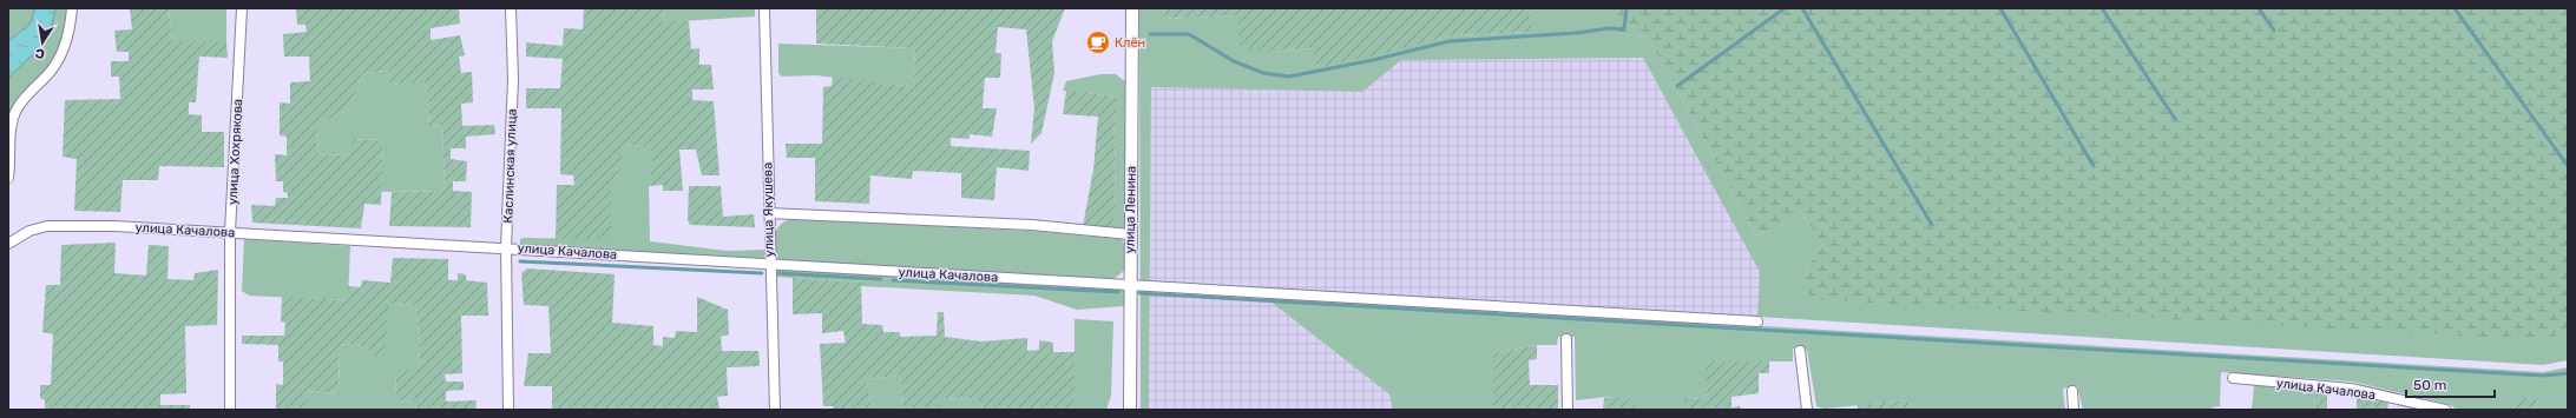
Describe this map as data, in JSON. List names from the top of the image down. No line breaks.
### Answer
{"streets":{"street":["улица Хохрякова","Каслинская улица","улица Якушева","улица Ленина","улица Качалова"]},"crossings":[["улица Хохрякова","улица Качалова"],["Каслинская улица","улица Качалова"],["улица Якушева","улица Качалова"],["улица Ленина","улица Качалова"]],"places":{"cafe":["Клён"]},"scale_bar":"50 m","north":"bottom"}
